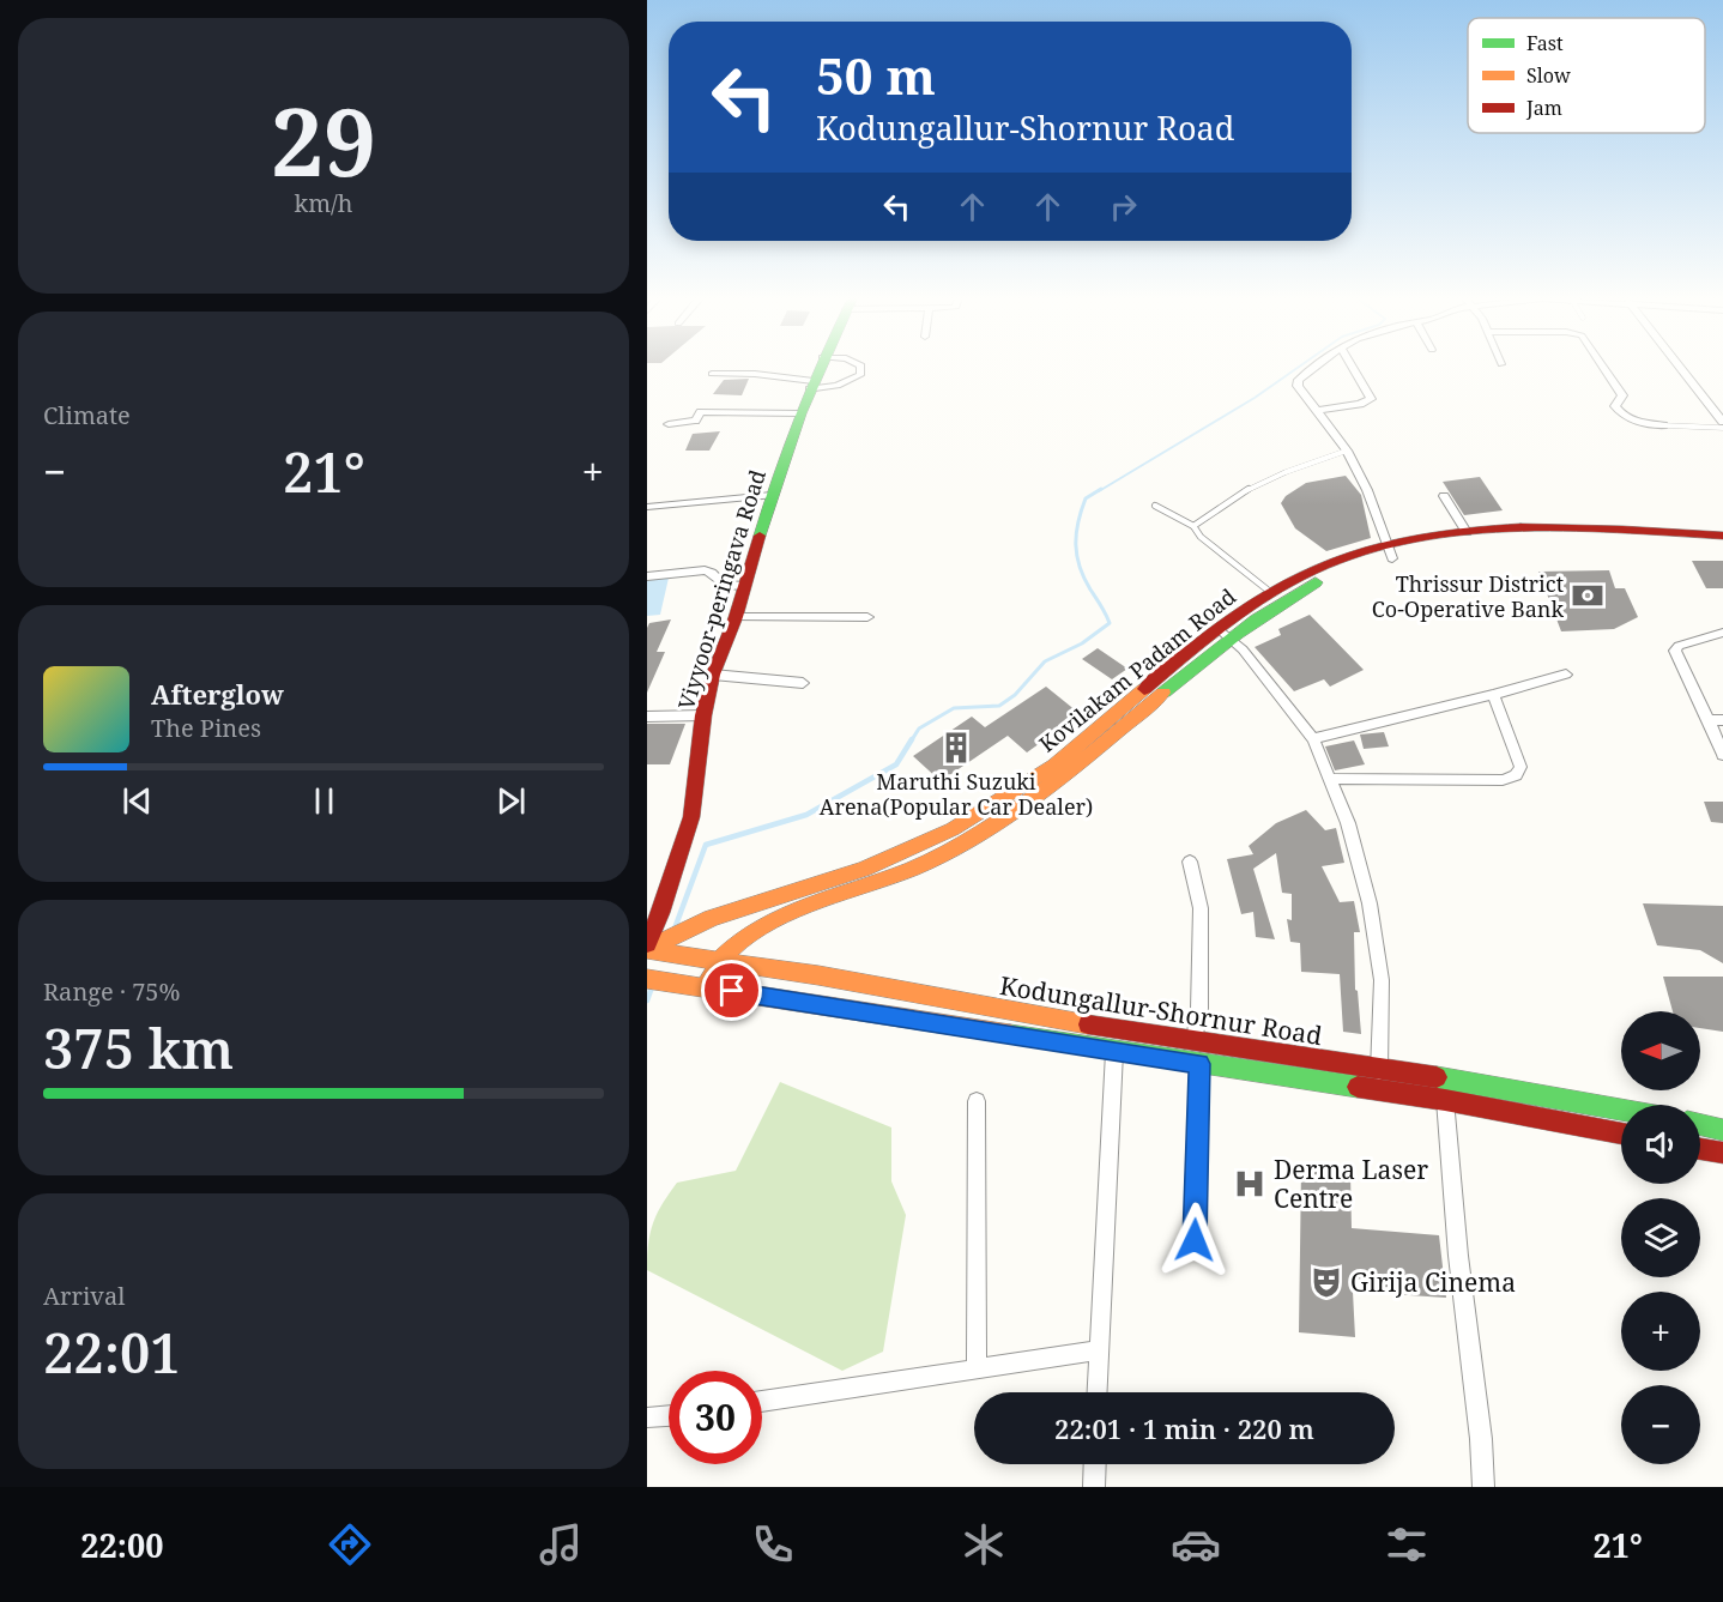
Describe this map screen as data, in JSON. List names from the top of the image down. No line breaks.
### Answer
{"streets":{"main road":["Viyyoor-peringava Road","Kovilakam Padam Road","Kodungallur-Shornur Road"]},"crossings":[["Viyyoor-peringava Road","Kovilakam Padam Road"],["Viyyoor-peringava Road","Kodungallur-Shornur Road"],["Kovilakam Padam Road","Kodungallur-Shornur Road"]],"places":{"bank":["Thrissur District Co-Operative Bank"],"building":["Maruthi Suzuki Arena(Popular Car Dealer)"],"hospital":["Derma Laser Centre"],"theatre":["Girija Cinema"]},"legend":["Fast","Slow","Jam"],"north":"left","page":{"tile":[["29","km/h"],"Climate",["Range · 75%","375 km"],["Arrival","22:01"]],"turn":["50 m","Kodungallur-Shornur Road"],"heat":["−","21°","+"],"song":["Afterglow","The Pines"],"map_buttons":["+","−"],"limit":"30","trip":"22:01 · 1 min · 220 m","tabs":["22:00","21°"]}}
